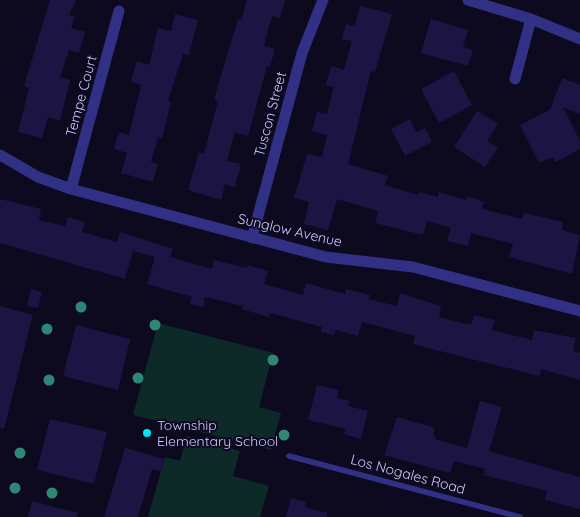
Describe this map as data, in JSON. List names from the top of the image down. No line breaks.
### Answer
{"streets":{"street":["Tempe Court","Tuscon Street","Sunglow Avenue"],"lane":["Los Nogales Road"]},"crossings":[["Tempe Court","Sunglow Avenue"],["Tuscon Street","Sunglow Avenue"]],"places":["Township Elementary School"]}
